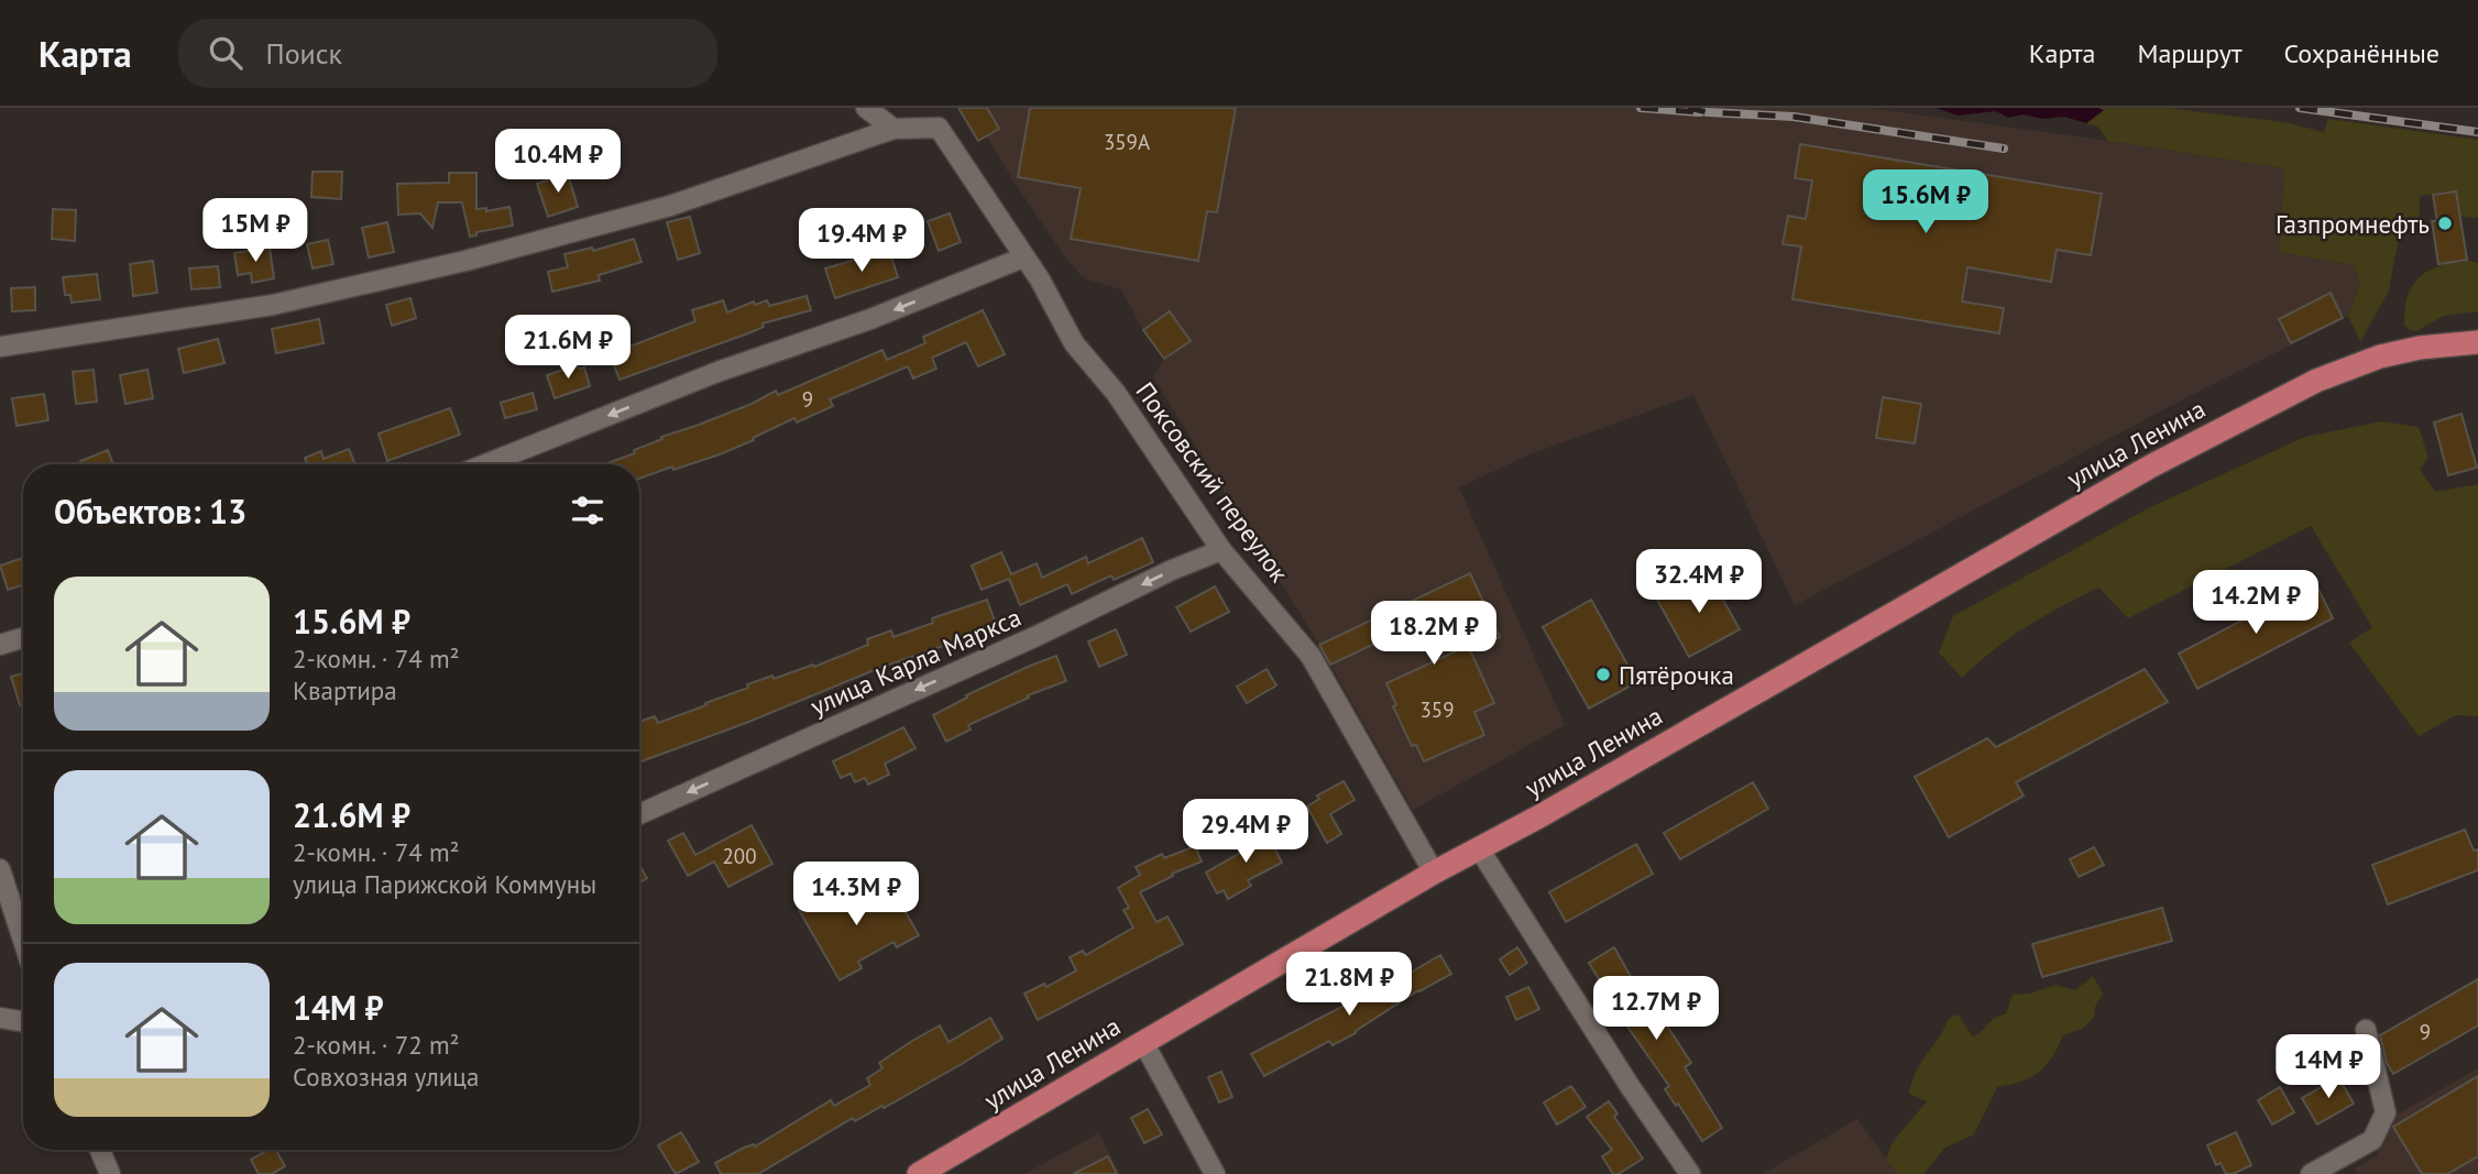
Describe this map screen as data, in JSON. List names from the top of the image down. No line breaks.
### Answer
{"streets":{"main road":["улица Ленина"],"street":["Поксовский переулок","улица Карла Маркса"]},"crossings":[["улица Ленина","Поксовский переулок"],["Поксовский переулок","улица Карла Маркса"]],"one_way":["улица Карла Маркса"],"places":["Газпромнефть","Пятёрочка"],"house_numbers":["359А","9","359","200","9"],"page":{"header":"Карта","search":"Поиск","nav":["Карта","Маршрут","Сохранённые"],"price":["10.4M ₽","15.6M ₽","15M ₽","19.4M ₽","21.6M ₽","32.4M ₽","14.2M ₽","18.2M ₽","29.4M ₽","14.3M ₽","21.8M ₽","12.7M ₽","14M ₽"],"heading":"Объектов: 13","list":[{"name":"15.6M ₽","note":"2-комн. · 74 m² · Квартира"},{"name":"21.6M ₽","note":"2-комн. · 74 m² · улица Парижской Коммуны"},{"name":"14M ₽","note":"2-комн. · 72 m² · Совхозная улица"}]}}
